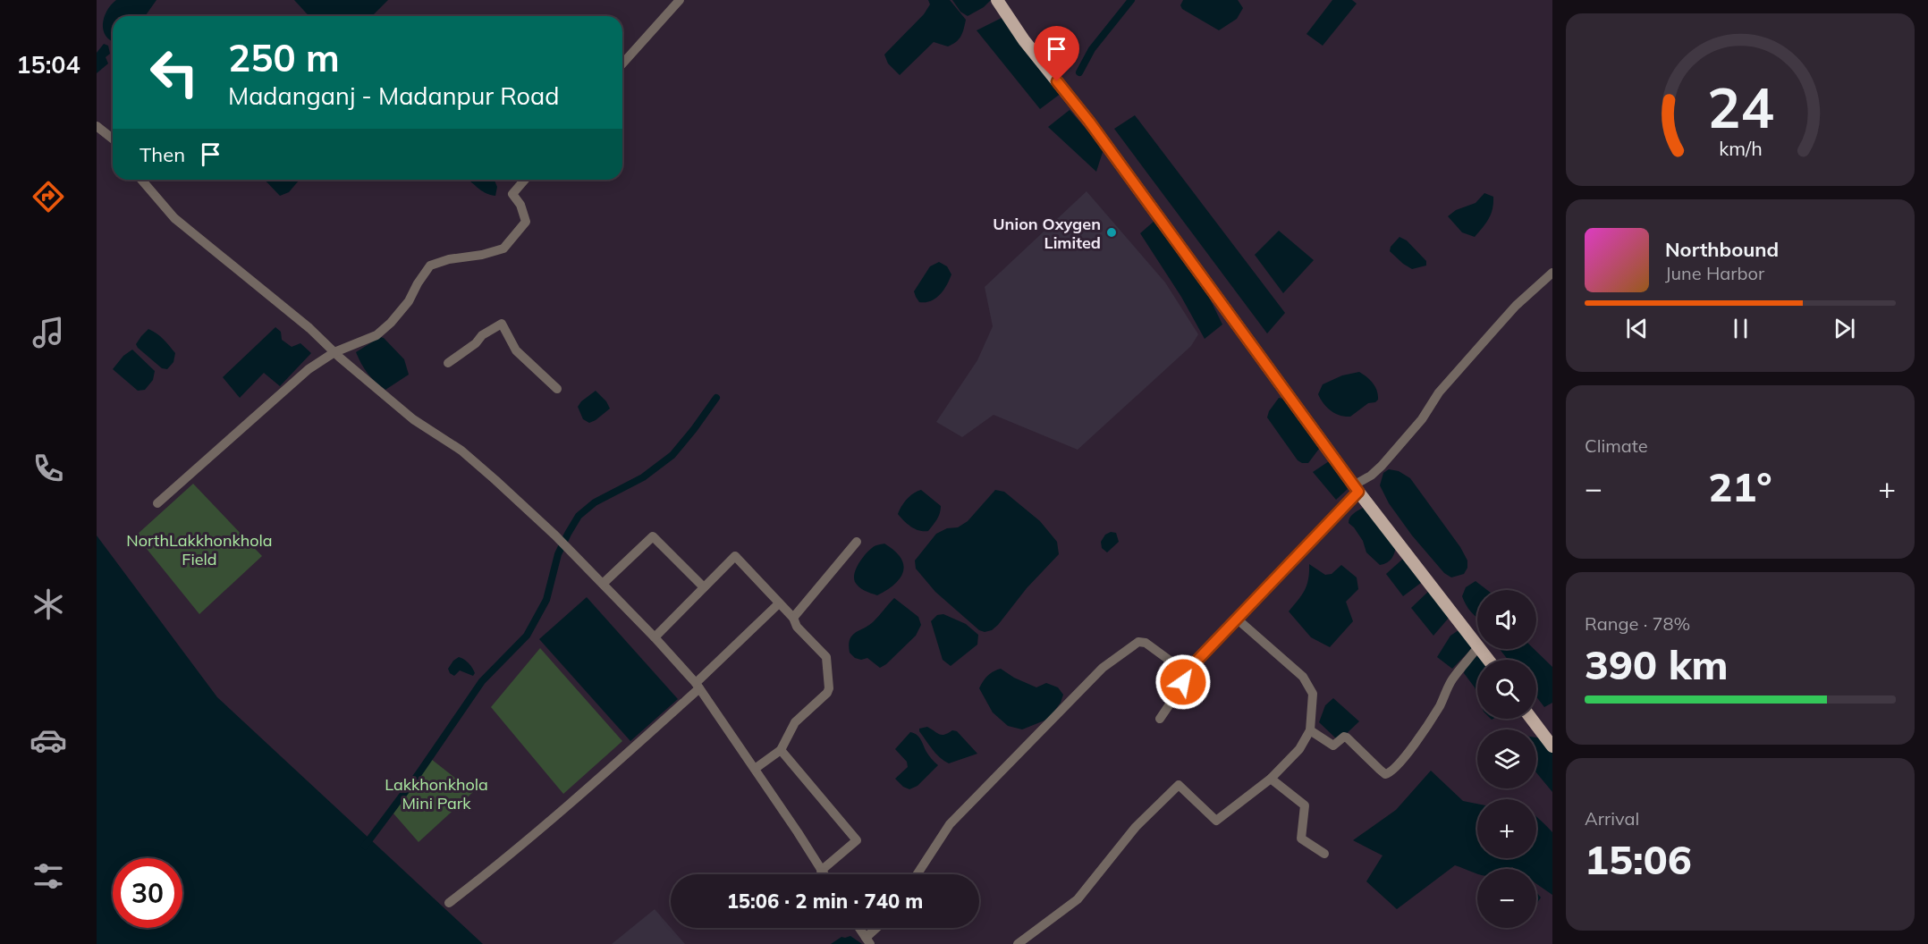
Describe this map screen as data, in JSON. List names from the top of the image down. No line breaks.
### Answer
{"parks":["NorthLakkhonkhola Field","Lakkhonkhola Mini Park"],"places":["Union Oxygen Limited"],"page":{"tabs":"15:04","turn":["250 m","Madanganj - Madanpur Road"],"then":"Then","song":["Northbound","June Harbor"],"tile":["Climate",["Range · 78%","390 km"],["Arrival","15:06"]],"heat":["−","21°","+"],"map_buttons":["+","−"],"limit":"30","trip":"15:06 · 2 min · 740 m","gauge":["24","km/h"]}}
